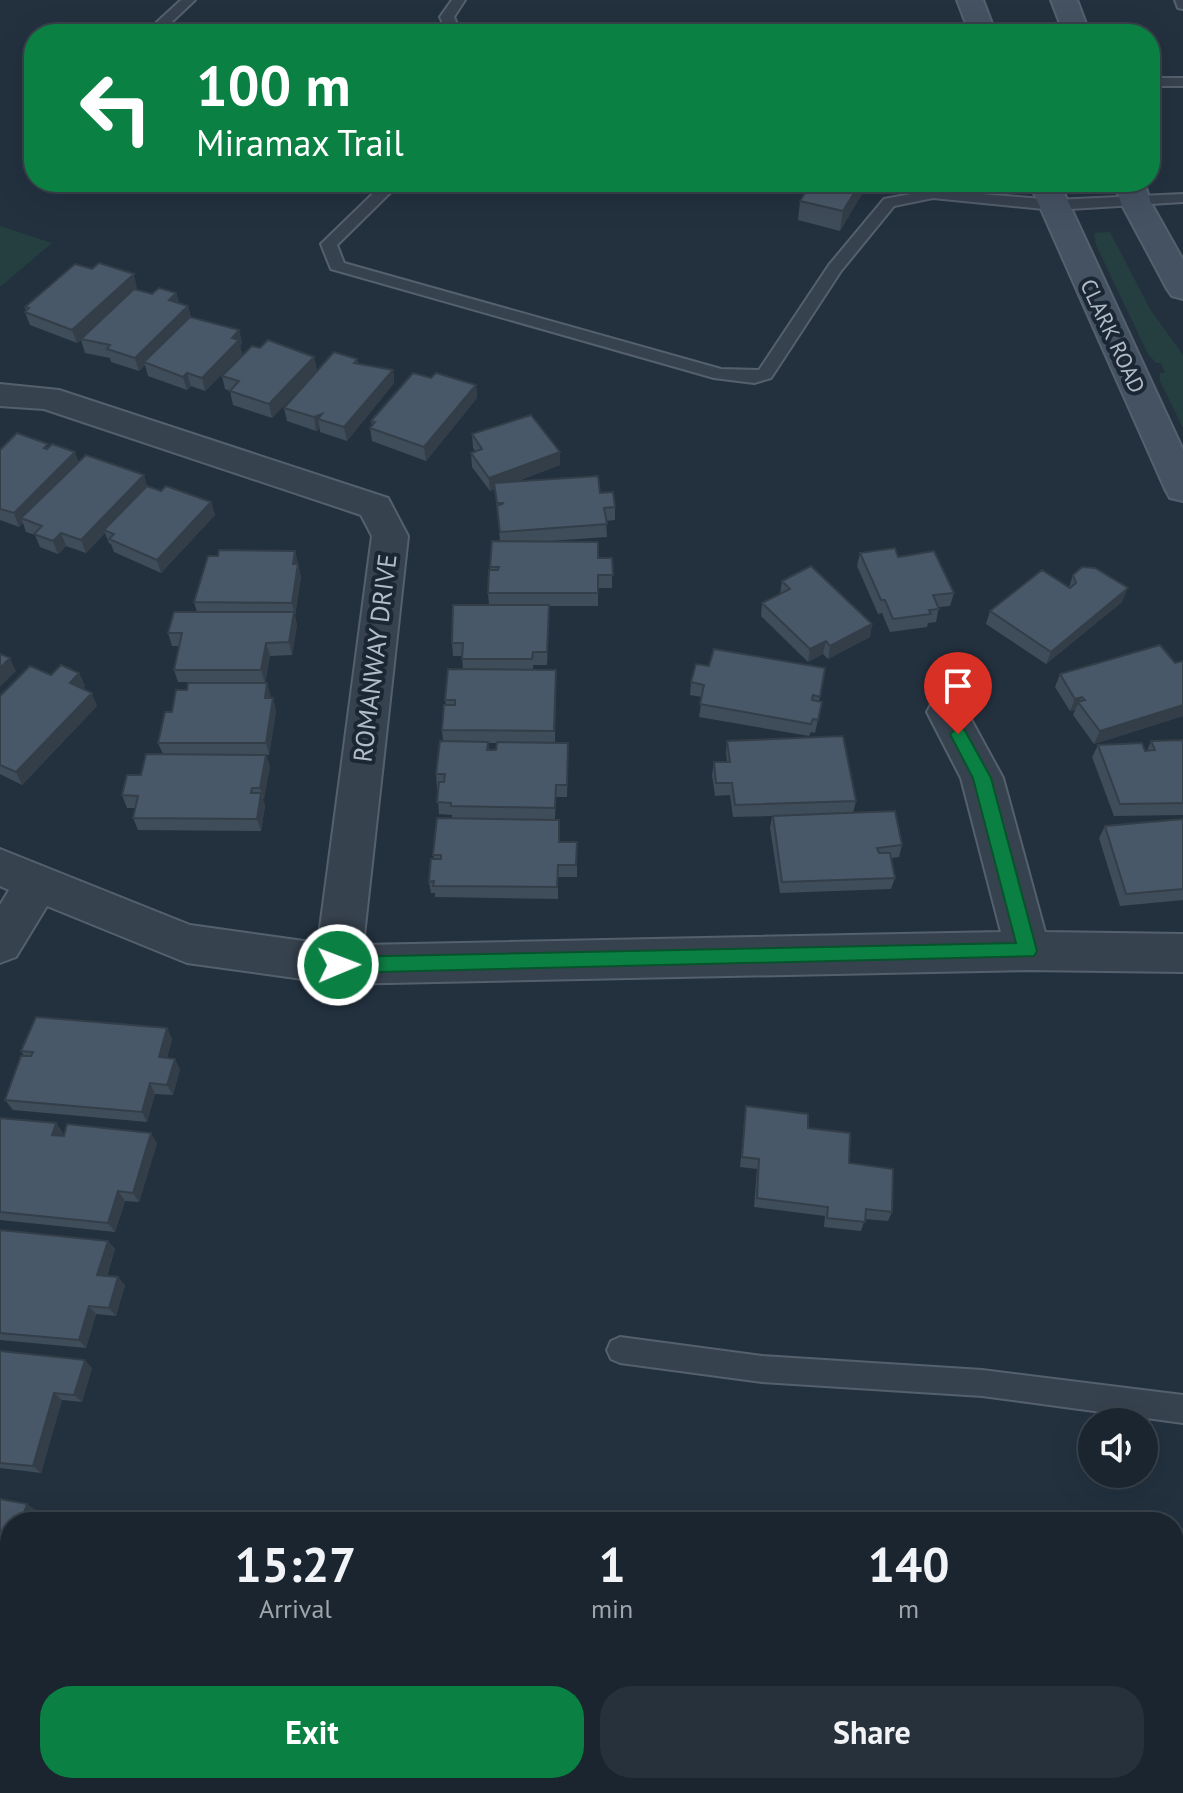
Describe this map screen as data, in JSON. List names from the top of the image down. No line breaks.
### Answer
{"streets":{"main road":["CLARK ROAD"],"street":["ROMANWAY DRIVE"]},"page":{"turn":["100 m","Miramax Trail"],"eta":["15:27","Arrival","1","min","140","m"],"buttons":["Exit","Share"]}}
